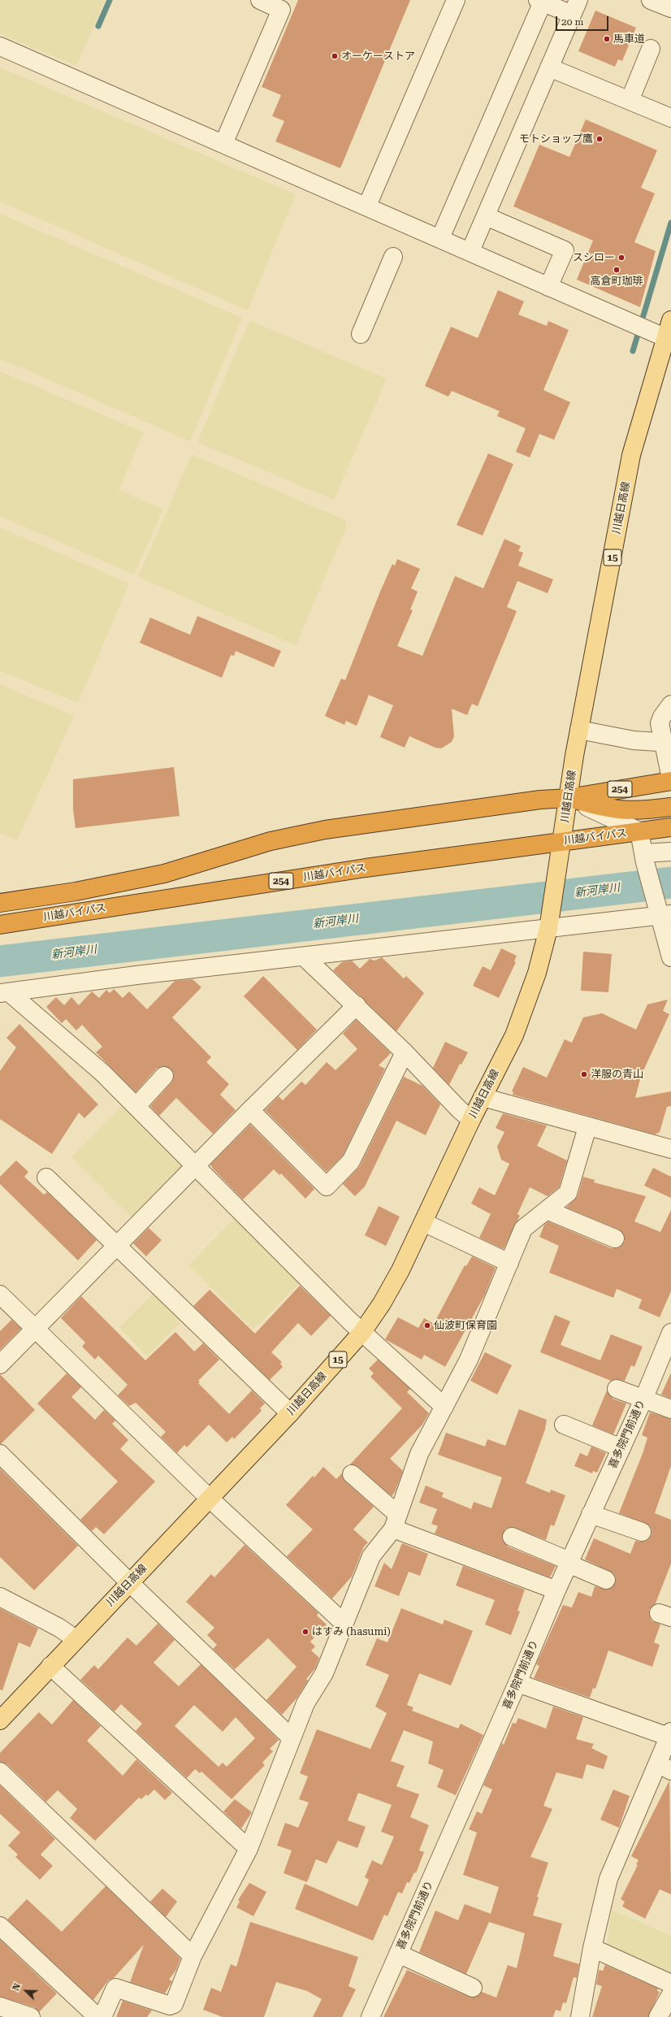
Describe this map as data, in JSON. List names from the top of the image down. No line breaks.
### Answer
{"streets":{"highway":["254","川越バイパス"],"main road":["川越日高線","15"],"street":["喜多院門前通り"]},"crossings":[["川越日高線","254"],["川越日高線","川越バイパス"],["254","川越バイパス"]],"water":["新河岸川"],"places":["馬車道","オーケーストア","モトショップ鷹","スシロー","高倉町珈琲","洋服の青山","仙波町保育園","はすみ (hasumi)"],"scale_bar":"20 m","north":"top left"}
